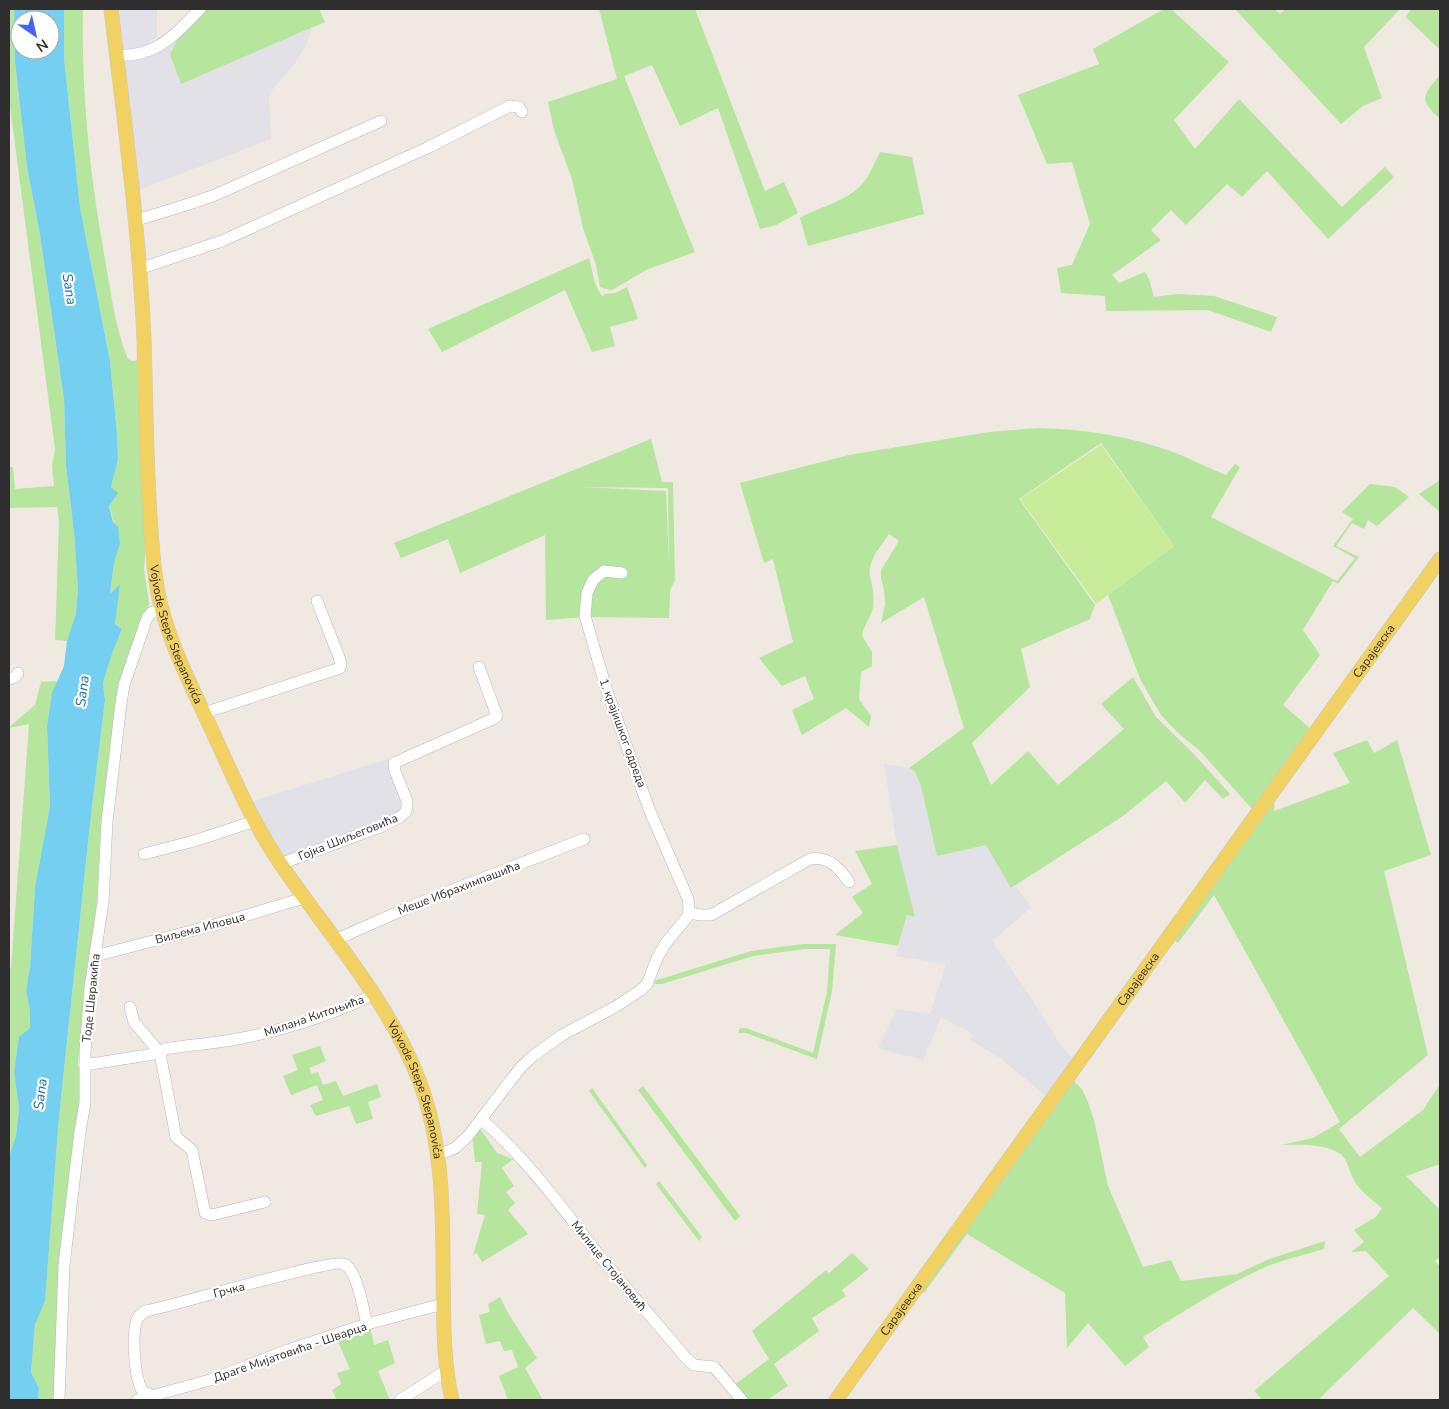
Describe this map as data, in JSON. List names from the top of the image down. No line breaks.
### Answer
{"streets":{"main road":["Vojvode Stepe Stepanovića","Сарајевска"],"street":["1. крајишког одреда","Гојка Шиљеговића","Меше Ибрахимпашића","Виљема Иповца","Тоде Швракића","Милана Китоњића","Милице Стојановић","Грчка","Драге Мијатовића - Шварца"]},"crossings":[["Vojvode Stepe Stepanovića","Гојка Шиљеговића"],["Vojvode Stepe Stepanovića","Меше Ибрахимпашића"],["Vojvode Stepe Stepanovića","Виљема Иповца"],["Vojvode Stepe Stepanovića","Тоде Швракића"],["Vojvode Stepe Stepanovića","Милана Китоњића"],["Vojvode Stepe Stepanovića","Драге Мијатовића - Шварца"],["Виљема Иповца","Тоде Швракића"],["Тоде Швракића","Милана Китоњића"],["Грчка","Драге Мијатовића - Шварца"]],"water":["Sana"],"north":"bottom right"}
